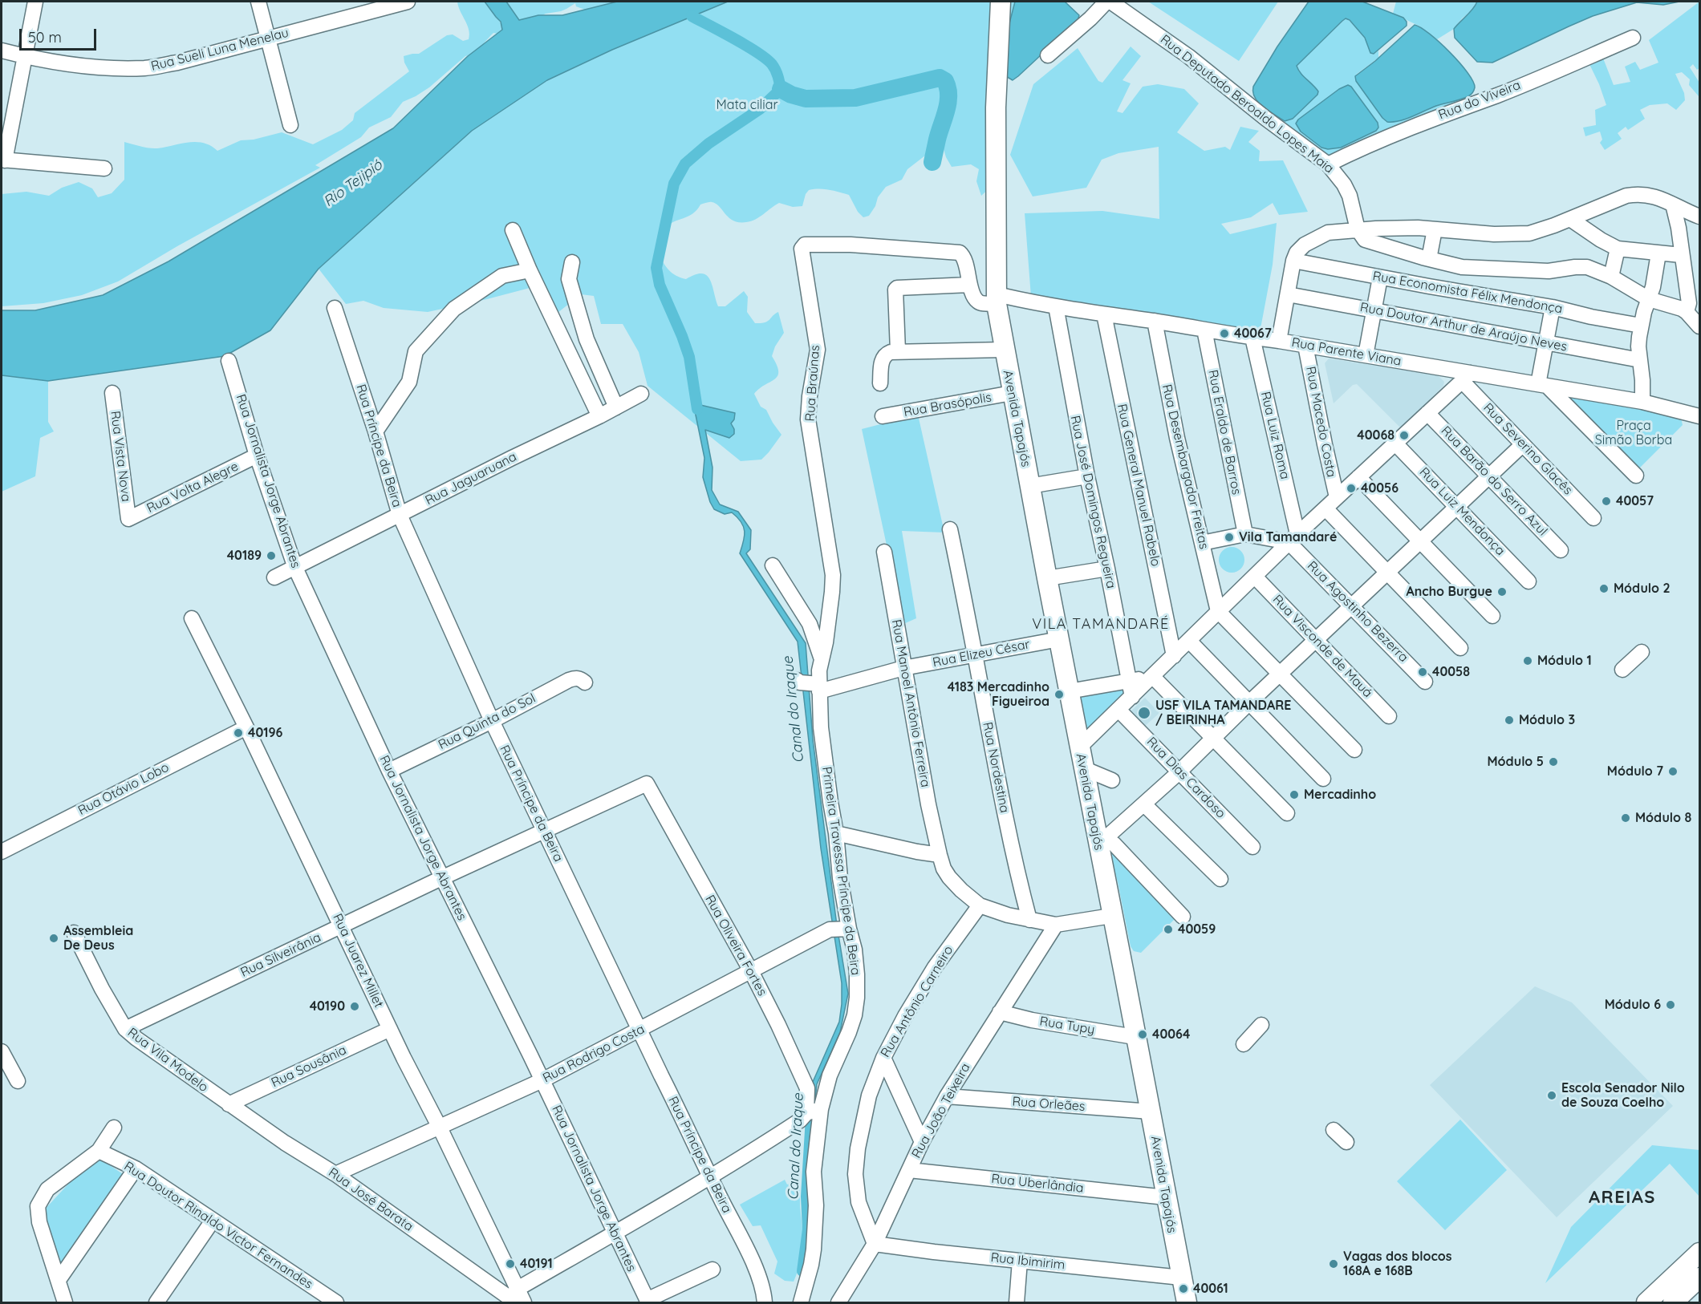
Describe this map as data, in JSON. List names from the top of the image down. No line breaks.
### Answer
{"streets":{"main road":["Avenida Tapajós"],"street":["Rua Sueli Luna Menelau","Rua do Viveira","Rua Deputado Beroaldo Lopes Maia","Rua Economista Félix Mendonça","Rua Doutor Arthur de Araújo Neves","Rua Parente Viana","Rua Braúnas","Rua Brasópolis","Rua Macedo Costa","Rua Eraldo de Barros","Rua Luiz Roma","Rua Príncipe da Beira","Rua Severino Glacês","Rua Vista Nova","Rua Desembargador Freitas","Rua Jaguaruana","Rua Jornalista Jorge Abrantes","Rua Barão do Serro Azul","Rua General Manuel Rabelo","Rua Volta Alegre","Rua José Domingos Regueira","Rua Luiz Mendonça","Rua Agostinho Bezerra","Rua Visconde de Mauá","Rua Elizeu César","Rua Manoel Antônio Ferreira","Rua Quinta do Sol","Rua Nordestina","Rua Dias Cardoso","Rua Otávio Lobo","Primeira Travessa Príncipe da Beira","Rua Oliveira Fortes","Rua Silveirânia","Rua Juarez Millet","Rua Antônio Carneiro","Rua Tupy","Rua Rodrigo Costa","Rua Vila Modelo","Rua Sousânia","Rua Orleães","Rua João Teixeira","Rua Uberlândia","Rua José Barata","Rua Doutor Rinaldo Victor Fernandes","Rua Ibimirim"]},"crossings":[["Rua do Viveira","Rua Deputado Beroaldo Lopes Maia"],["Rua Parente Viana","Rua Braúnas"],["Rua Parente Viana","Avenida Tapajós"],["Rua Parente Viana","Rua Macedo Costa"],["Rua Parente Viana","Rua Eraldo de Barros"],["Rua Parente Viana","Rua Luiz Roma"],["Rua Parente Viana","Rua Severino Glacês"],["Rua Parente Viana","Rua Desembargador Freitas"],["Rua Parente Viana","Rua General Manuel Rabelo"],["Rua Parente Viana","Rua José Domingos Regueira"],["Rua Braúnas","Avenida Tapajós"],["Rua Braúnas","Rua Elizeu César"],["Rua Braúnas","Primeira Travessa Príncipe da Beira"],["Rua Brasópolis","Avenida Tapajós"],["Avenida Tapajós","Rua Elizeu César"],["Avenida Tapajós","Rua Tupy"],["Avenida Tapajós","Rua Orleães"],["Avenida Tapajós","Rua Uberlândia"],["Avenida Tapajós","Rua Ibimirim"],["Rua Luiz Roma","Rua Agostinho Bezerra"],["Rua Príncipe da Beira","Rua Jaguaruana"],["Rua Príncipe da Beira","Rua Quinta do Sol"],["Rua Príncipe da Beira","Rua Silveirânia"],["Rua Príncipe da Beira","Rua Rodrigo Costa"],["Rua Vista Nova","Rua Volta Alegre"],["Rua Jaguaruana","Rua Jornalista Jorge Abrantes"],["Rua Jornalista Jorge Abrantes","Rua Volta Alegre"],["Rua Jornalista Jorge Abrantes","Rua Quinta do Sol"],["Rua Jornalista Jorge Abrantes","Rua Silveirânia"],["Rua Jornalista Jorge Abrantes","Rua Rodrigo Costa"],["Rua Elizeu César","Rua Manoel Antônio Ferreira"],["Rua Elizeu César","Rua Nordestina"],["Rua Elizeu César","Primeira Travessa Príncipe da Beira"],["Rua Manoel Antônio Ferreira","Rua Antônio Carneiro"],["Rua Otávio Lobo","Rua Juarez Millet"],["Primeira Travessa Príncipe da Beira","Rua Rodrigo Costa"],["Rua Oliveira Fortes","Rua Silveirânia"],["Rua Oliveira Fortes","Rua Rodrigo Costa"],["Rua Silveirânia","Rua Juarez Millet"],["Rua Silveirânia","Rua Vila Modelo"],["Rua Juarez Millet","Rua Rodrigo Costa"],["Rua Juarez Millet","Rua Sousânia"],["Rua Juarez Millet","Rua José Barata"],["Rua Antônio Carneiro","Rua João Teixeira"],["Rua Antônio Carneiro","Rua Ibimirim"],["Rua Tupy","Rua João Teixeira"],["Rua Rodrigo Costa","Rua José Barata"],["Rua Vila Modelo","Rua Sousânia"],["Rua Vila Modelo","Rua José Barata"],["Rua Sousânia","Rua José Barata"],["Rua Orleães","Rua João Teixeira"],["Rua João Teixeira","Rua Uberlândia"],["Rua João Teixeira","Rua Ibimirim"]],"districts":["VILA TAMANDARÉ","AREIAS"],"water":["Rio Tejipió","Canal do Iraque"],"parks":["Mata ciliar","Praça Simão Borba"],"places":["40067","40068","40056","40057","Vila Tamandaré","40189","Módulo 2","Ancho Burgue","Módulo 1","40058","4183 Mercadinho Figueiroa","USF VILA TAMANDARE / BEIRINHA","Módulo 3","40196","Módulo 5","Módulo 7","Mercadinho","Módulo 8","40059","Assembleia De Deus","Módulo 6","40190","40064","Escola Senador Nilo de Souza Coelho","40191","Vagas dos blocos 168A e 168B","40061"],"scale_bar":"50 m"}
